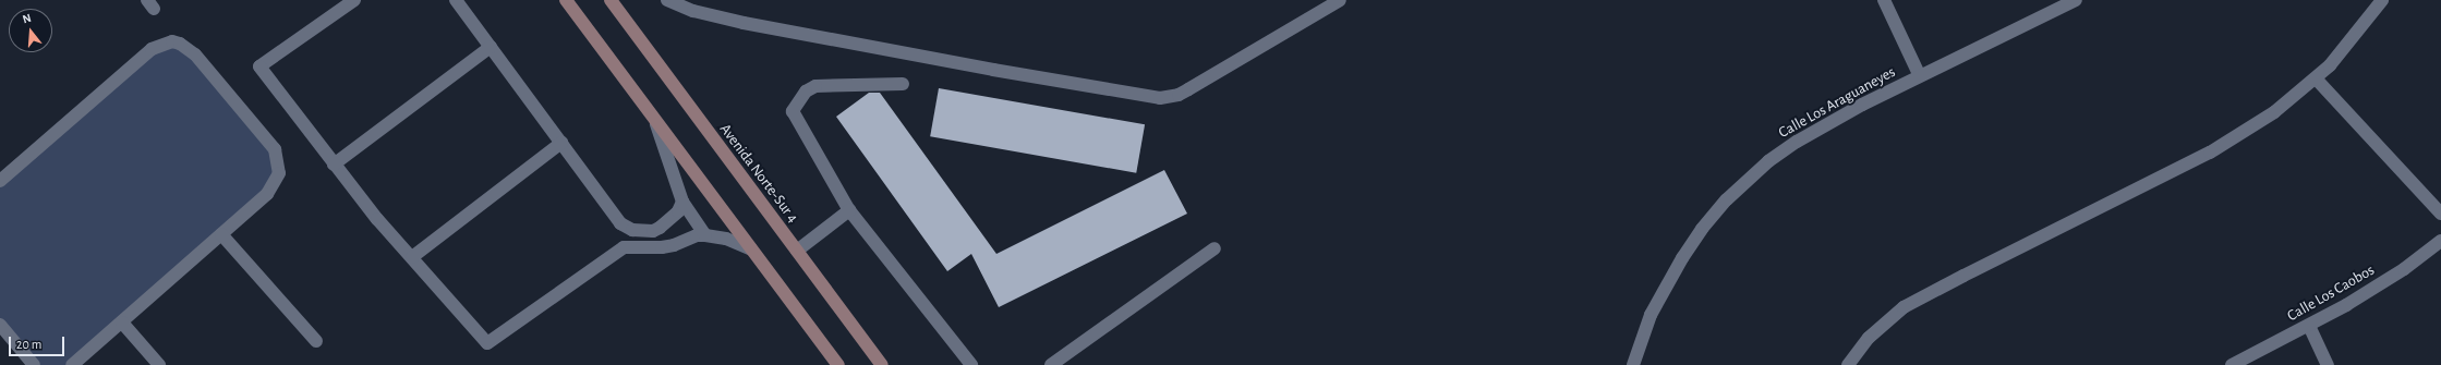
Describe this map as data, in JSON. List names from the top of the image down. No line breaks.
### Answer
{"streets":{"main road":["Avenida Norte-Sur 4"],"street":["Calle Los Araguaneyes","Calle Los Caobos"]},"scale_bar":"20 m","north":"top"}
